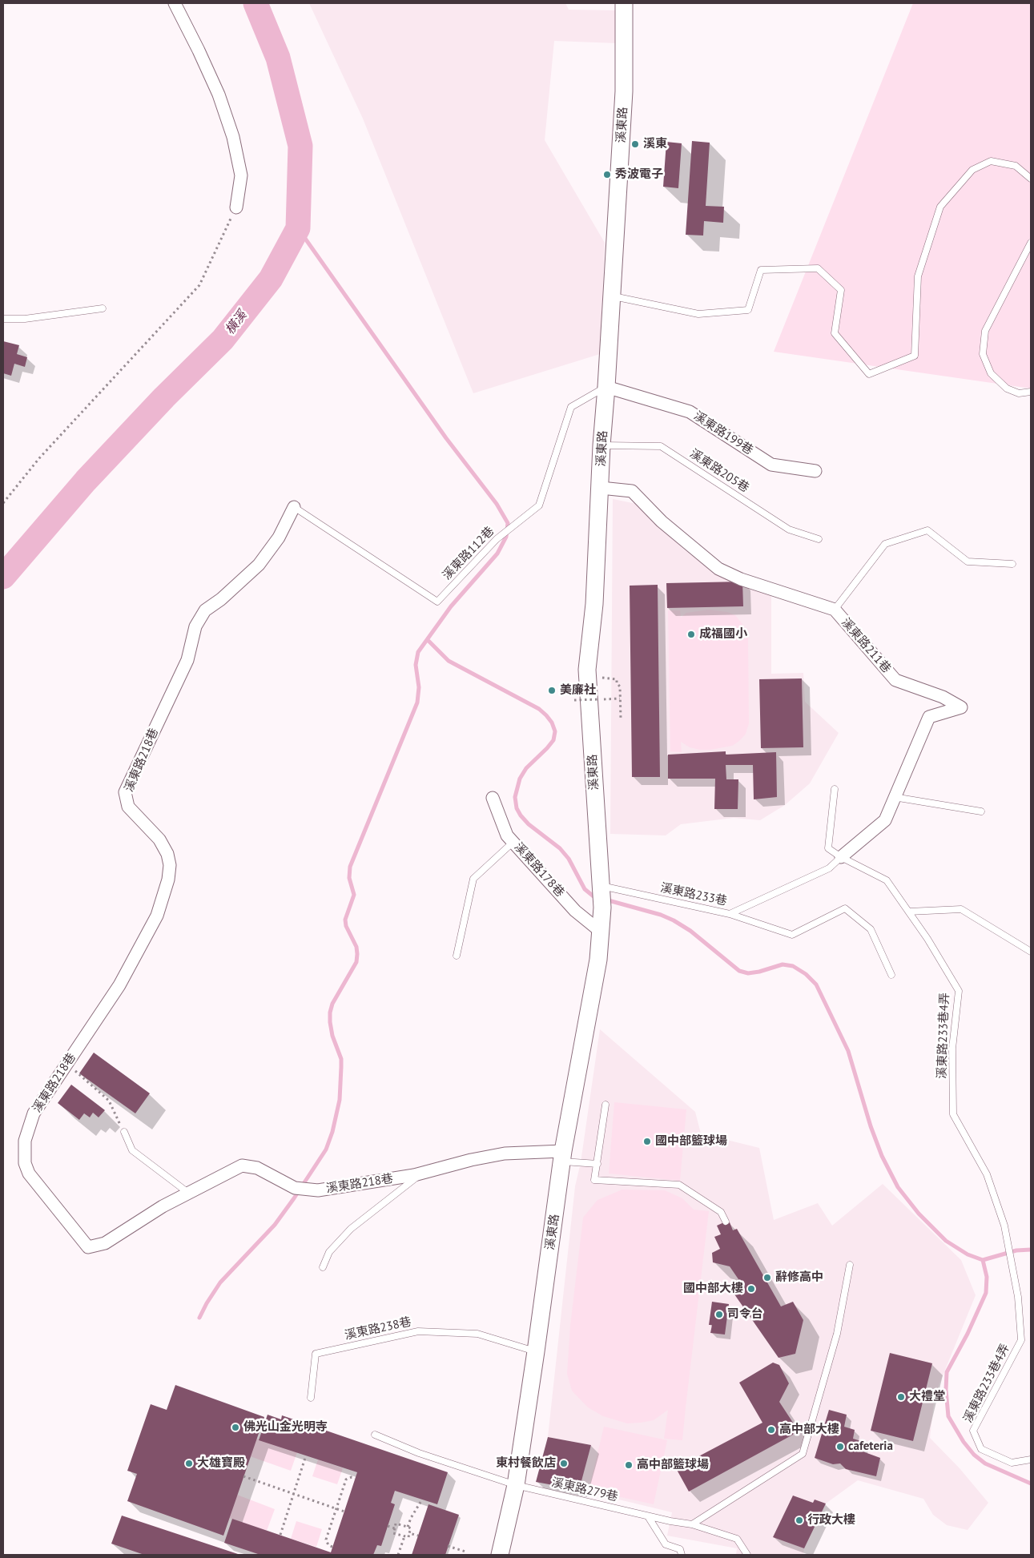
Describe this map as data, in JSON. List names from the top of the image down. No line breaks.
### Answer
{"streets":{"main road":["溪東路"],"street":["溪東路199巷","溪東路211巷","溪東路218巷","溪東路178巷"],"lane":["溪東路205巷","溪東路112巷","溪東路233巷","溪東路233巷4弄","溪東路238巷","溪東路279巷"]},"crossings":[["溪東路","溪東路199巷"],["溪東路","溪東路205巷"],["溪東路","溪東路112巷"],["溪東路","溪東路211巷"],["溪東路","溪東路218巷"],["溪東路","溪東路178巷"],["溪東路","溪東路233巷"],["溪東路","溪東路238巷"],["溪東路","溪東路279巷"],["溪東路199巷","溪東路112巷"],["溪東路112巷","溪東路218巷"],["溪東路211巷","溪東路233巷"],["溪東路211巷","溪東路233巷4弄"],["溪東路233巷","溪東路233巷4弄"]],"water":["橫溪"],"places":["溪東","秀波電子","成福國小","美廉社","國中部籃球場","辭修高中","國中部大樓","司令台","大禮堂","佛光山金光明寺","高中部大樓","cafeteria","大雄寶殿","東村餐飲店","高中部籃球場","行政大樓"]}
